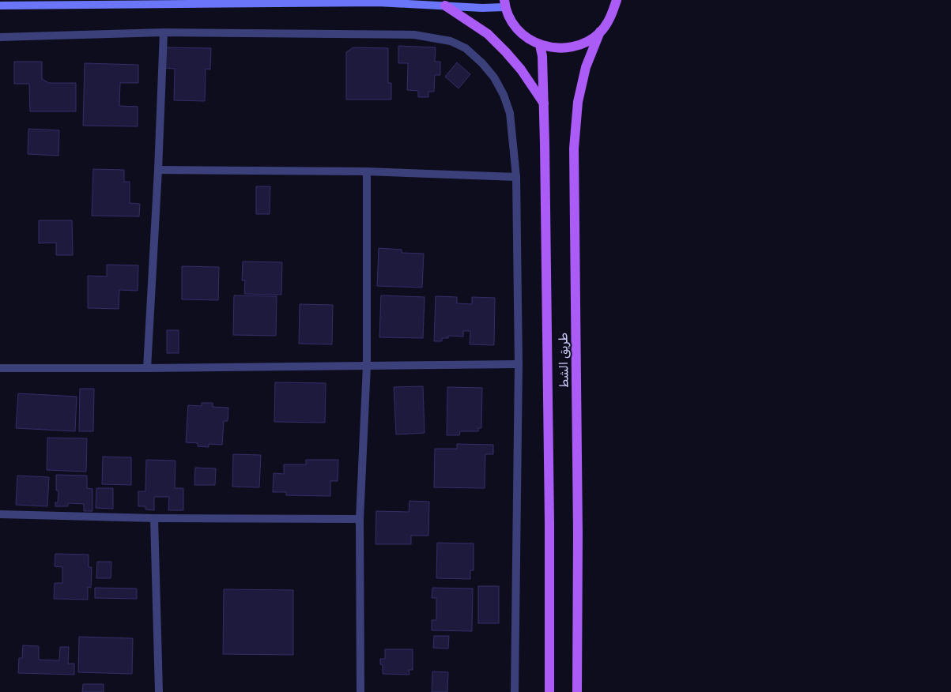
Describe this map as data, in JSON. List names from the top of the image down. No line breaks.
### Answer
{"streets":{"main road":["طريق الشط"]}}
